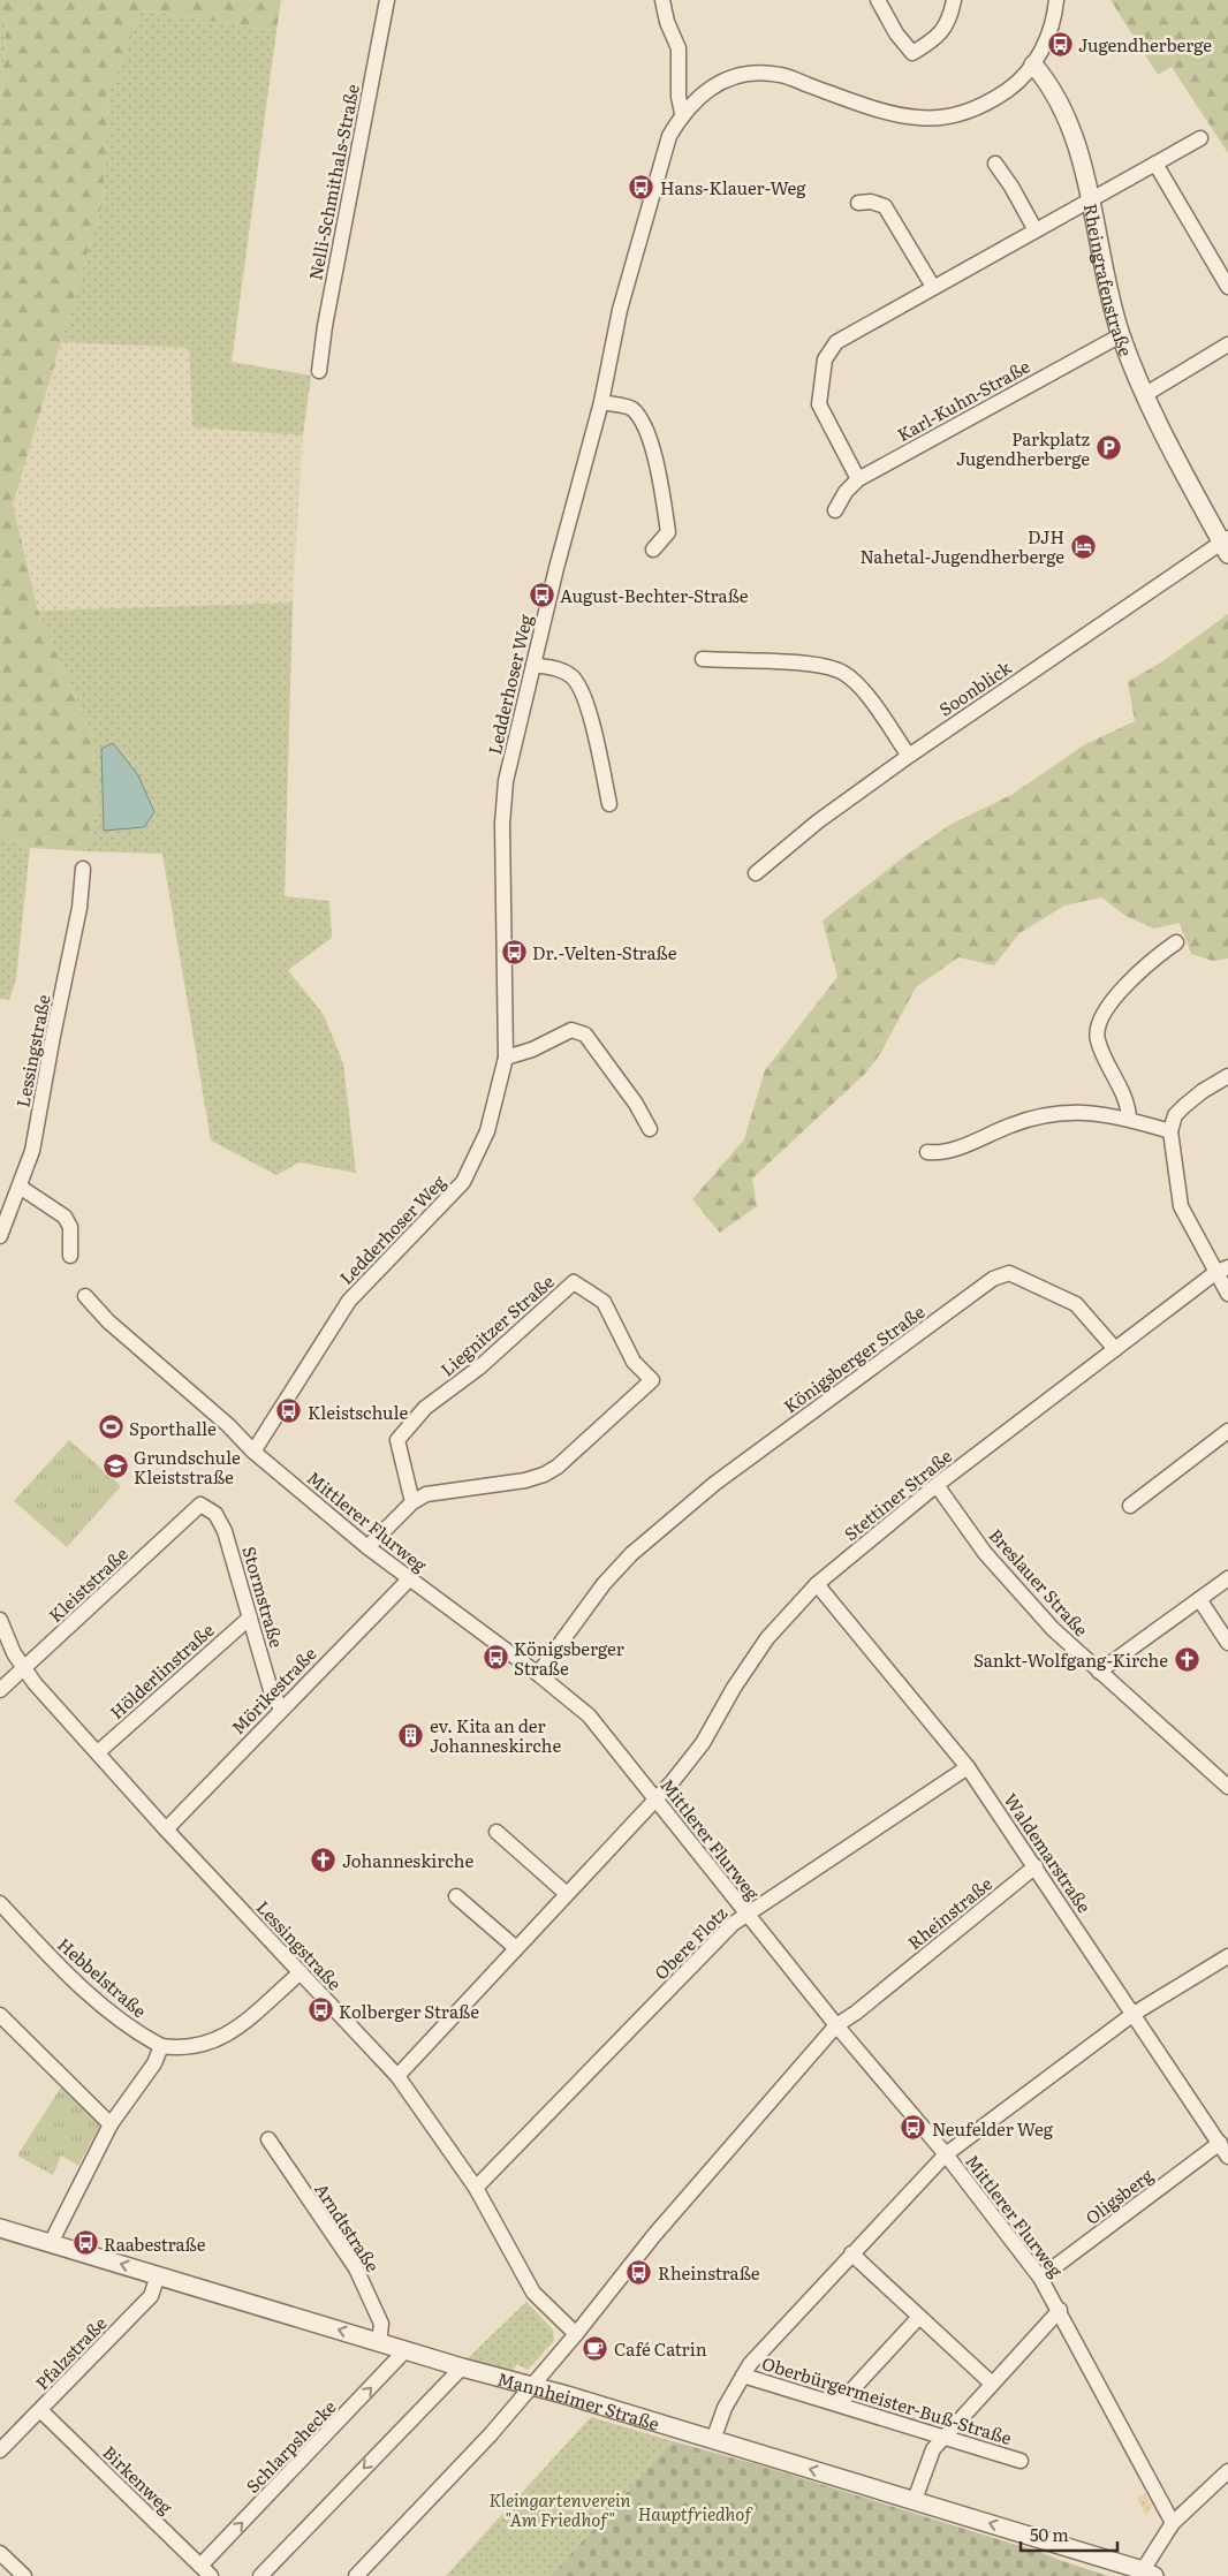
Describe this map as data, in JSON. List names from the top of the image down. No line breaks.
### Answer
{"streets":{"street":["Nelli-Schmithals-Straße","Rheingrafenstraße","Karl-Kuhn-Straße","Ledderhoser Weg","Soonblick","Lessingstraße","Liegnitzer Straße","Königsberger Straße","Stettiner Straße","Mittlerer Flurweg","Breslauer Straße","Kleiststraße","Stormstraße","Hölderlinstraße","Mörikestraße","Waldemarstraße","Rheinstraße","Obere Flotz","Hebbelstraße","Oligsberg","Arndtstraße","Pfalzstraße","Oberbürgermeister-Buß-Straße","Mannheimer Straße","Schlarpshecke","Birkenweg"]},"crossings":[["Rheingrafenstraße","Karl-Kuhn-Straße"],["Rheingrafenstraße","Ledderhoser Weg"],["Rheingrafenstraße","Soonblick"],["Ledderhoser Weg","Mittlerer Flurweg"],["Lessingstraße","Kleiststraße"],["Lessingstraße","Hölderlinstraße"],["Lessingstraße","Mörikestraße"],["Lessingstraße","Rheinstraße"],["Lessingstraße","Obere Flotz"],["Königsberger Straße","Stettiner Straße"],["Königsberger Straße","Mittlerer Flurweg"],["Stettiner Straße","Mittlerer Flurweg"],["Stettiner Straße","Breslauer Straße"],["Stettiner Straße","Waldemarstraße"],["Mittlerer Flurweg","Mörikestraße"],["Mittlerer Flurweg","Rheinstraße"],["Mittlerer Flurweg","Obere Flotz"],["Mittlerer Flurweg","Oligsberg"],["Kleiststraße","Stormstraße"],["Stormstraße","Hölderlinstraße"],["Stormstraße","Mörikestraße"],["Waldemarstraße","Rheinstraße"],["Waldemarstraße","Obere Flotz"],["Waldemarstraße","Oligsberg"],["Rheinstraße","Mannheimer Straße"],["Arndtstraße","Mannheimer Straße"],["Pfalzstraße","Mannheimer Straße"],["Pfalzstraße","Birkenweg"],["Mannheimer Straße","Schlarpshecke"],["Schlarpshecke","Birkenweg"]],"one_way":["Mannheimer Straße"],"parks":["Kleingartenverein \"Am Friedhof\"","Hauptfriedhof"],"places":{"bus stop":["Jugendherberge","Hans-Klauer-Weg","August-Bechter-Straße","Dr.-Velten-Straße","Kleistschule","Königsberger Straße","Kolberger Straße","Neufelder Weg","Raabestraße","Rheinstraße"],"parking":["Parkplatz Jugendherberge"],"hotel":["DJH Nahetal-Jugendherberge"],"sports":["Sporthalle"],"school or university":["Grundschule Kleiststraße"],"church":["Sankt-Wolfgang-Kirche","Johanneskirche"],"building":["ev. Kita an der Johanneskirche"],"cafe":["Café Catrin"]},"scale_bar":"50 m"}
